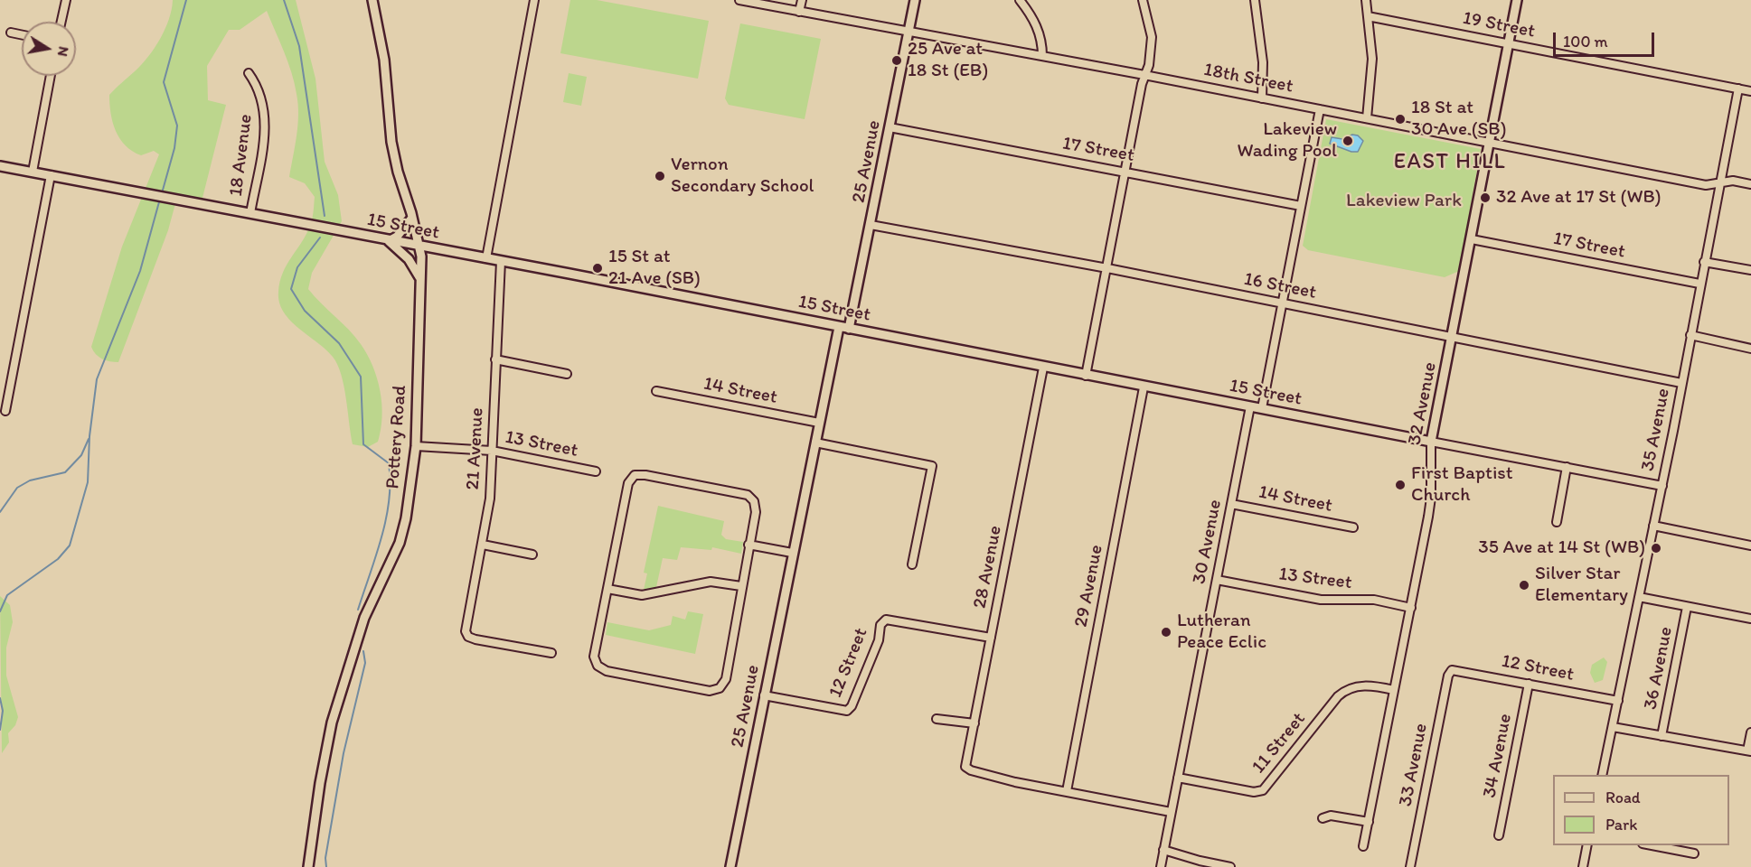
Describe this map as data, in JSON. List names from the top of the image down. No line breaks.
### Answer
{"streets":{"street":["19 Street","18th Street","17 Street","18 Avenue","25 Avenue","15 Street","16 Street","14 Street","32 Avenue","35 Avenue","Pottery Road","13 Street","21 Avenue","30 Avenue","28 Avenue","29 Avenue","12 Street","36 Avenue","11 Street","34 Avenue","33 Avenue"]},"crossings":[["19 Street","32 Avenue"],["19 Street","35 Avenue"],["18th Street","25 Avenue"],["18th Street","32 Avenue"],["18th Street","35 Avenue"],["17 Street","25 Avenue"],["17 Street","32 Avenue"],["17 Street","35 Avenue"],["18 Avenue","15 Street"],["25 Avenue","15 Street"],["25 Avenue","16 Street"],["25 Avenue","14 Street"],["25 Avenue","12 Street"],["15 Street","32 Avenue"],["15 Street","35 Avenue"],["15 Street","Pottery Road"],["15 Street","21 Avenue"],["15 Street","30 Avenue"],["15 Street","28 Avenue"],["15 Street","29 Avenue"],["16 Street","32 Avenue"],["16 Street","35 Avenue"],["14 Street","30 Avenue"],["32 Avenue","13 Street"],["32 Avenue","11 Street"],["35 Avenue","12 Street"],["Pottery Road","13 Street"],["13 Street","21 Avenue"],["13 Street","30 Avenue"],["30 Avenue","11 Street"],["28 Avenue","29 Avenue"],["28 Avenue","12 Street"],["12 Street","34 Avenue"],["12 Street","33 Avenue"]],"districts":["EAST HILL"],"parks":["Lakeview Park"],"places":["25 Ave at 18 St (EB)","18 St at 30 Ave (SB)","Lakeview Wading Pool","Vernon Secondary School","32 Ave at 17 St (WB)","15 St at 21 Ave (SB)","First Baptist Church","35 Ave at 14 St (WB)","Silver Star Elementary","Lutheran Peace Eclic"],"legend":["Road","Park"],"scale_bar":"100 m","north":"right"}
